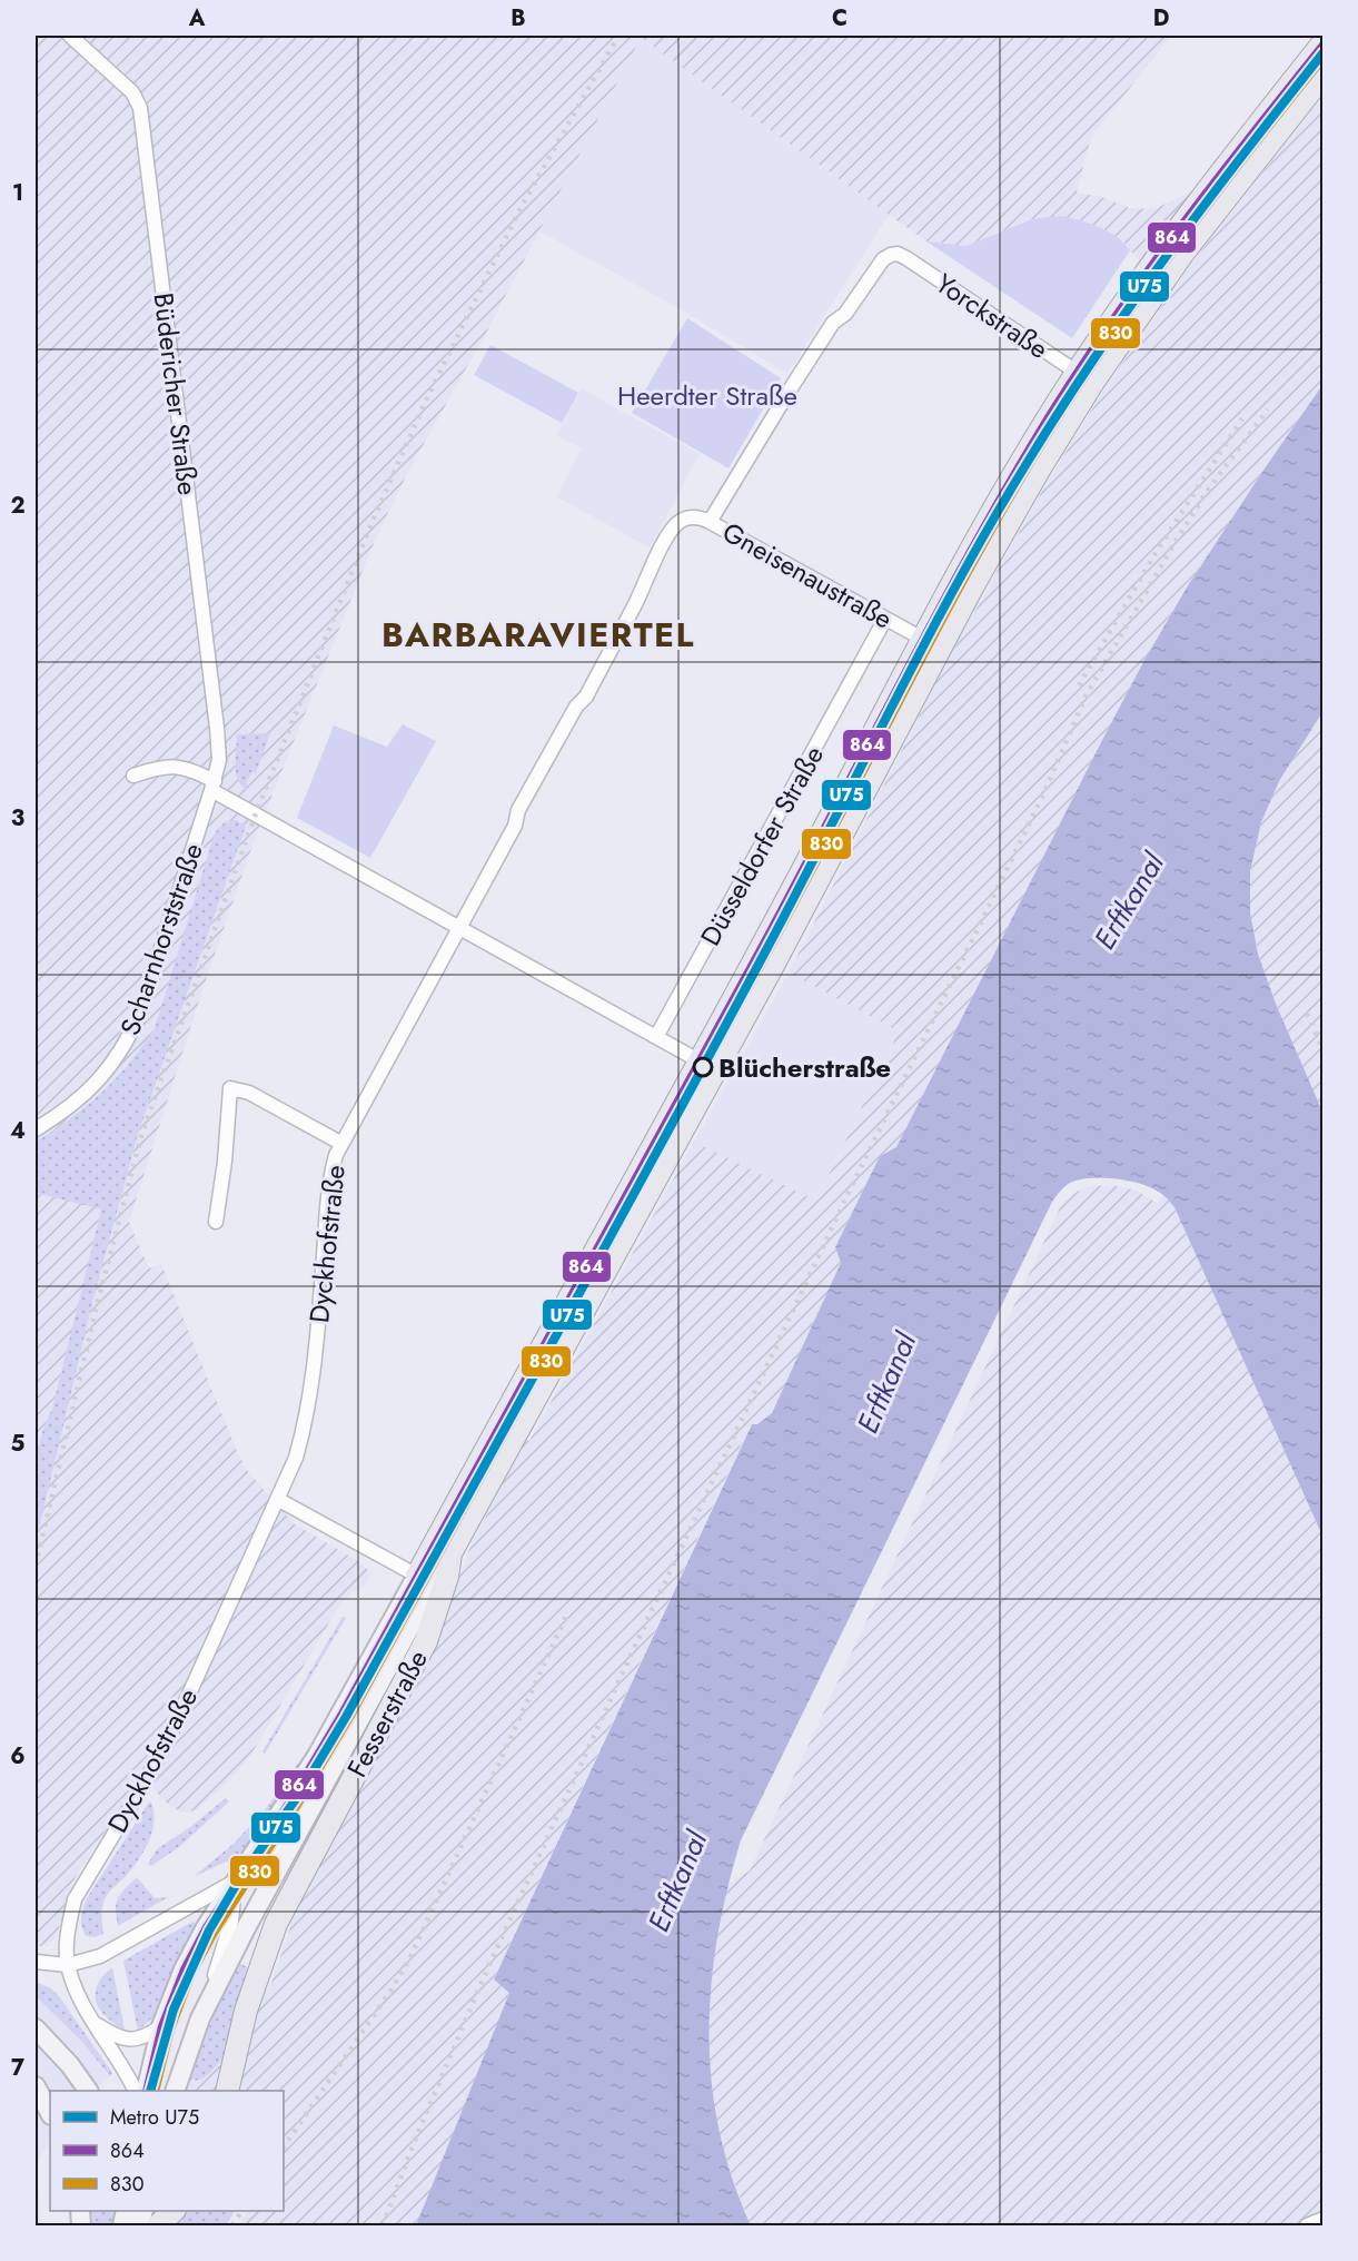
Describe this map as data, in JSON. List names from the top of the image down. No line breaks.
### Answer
{"streets":{"main road":["Fesserstraße"],"street":["Yorckstraße","Büdericher Straße","Gneisenaustraße","Düsseldorfer Straße","Scharnhorststraße","Dyckhofstraße"]},"crossings":[["Yorckstraße","Gneisenaustraße"],["Büdericher Straße","Scharnhorststraße"],["Gneisenaustraße","Düsseldorfer Straße"]],"districts":["BARBARAVIERTEL"],"water":["Erftkanal"],"parks":["Heerdter Straße"],"places":["Blücherstraße"],"lines":["transit line 864","metro line U75","transit line 830"],"legend":["Metro U75","864","830"],"grid":{"columns":["A","B","C","D"],"rows":["1","2","3","4","5","6","7"]}}
